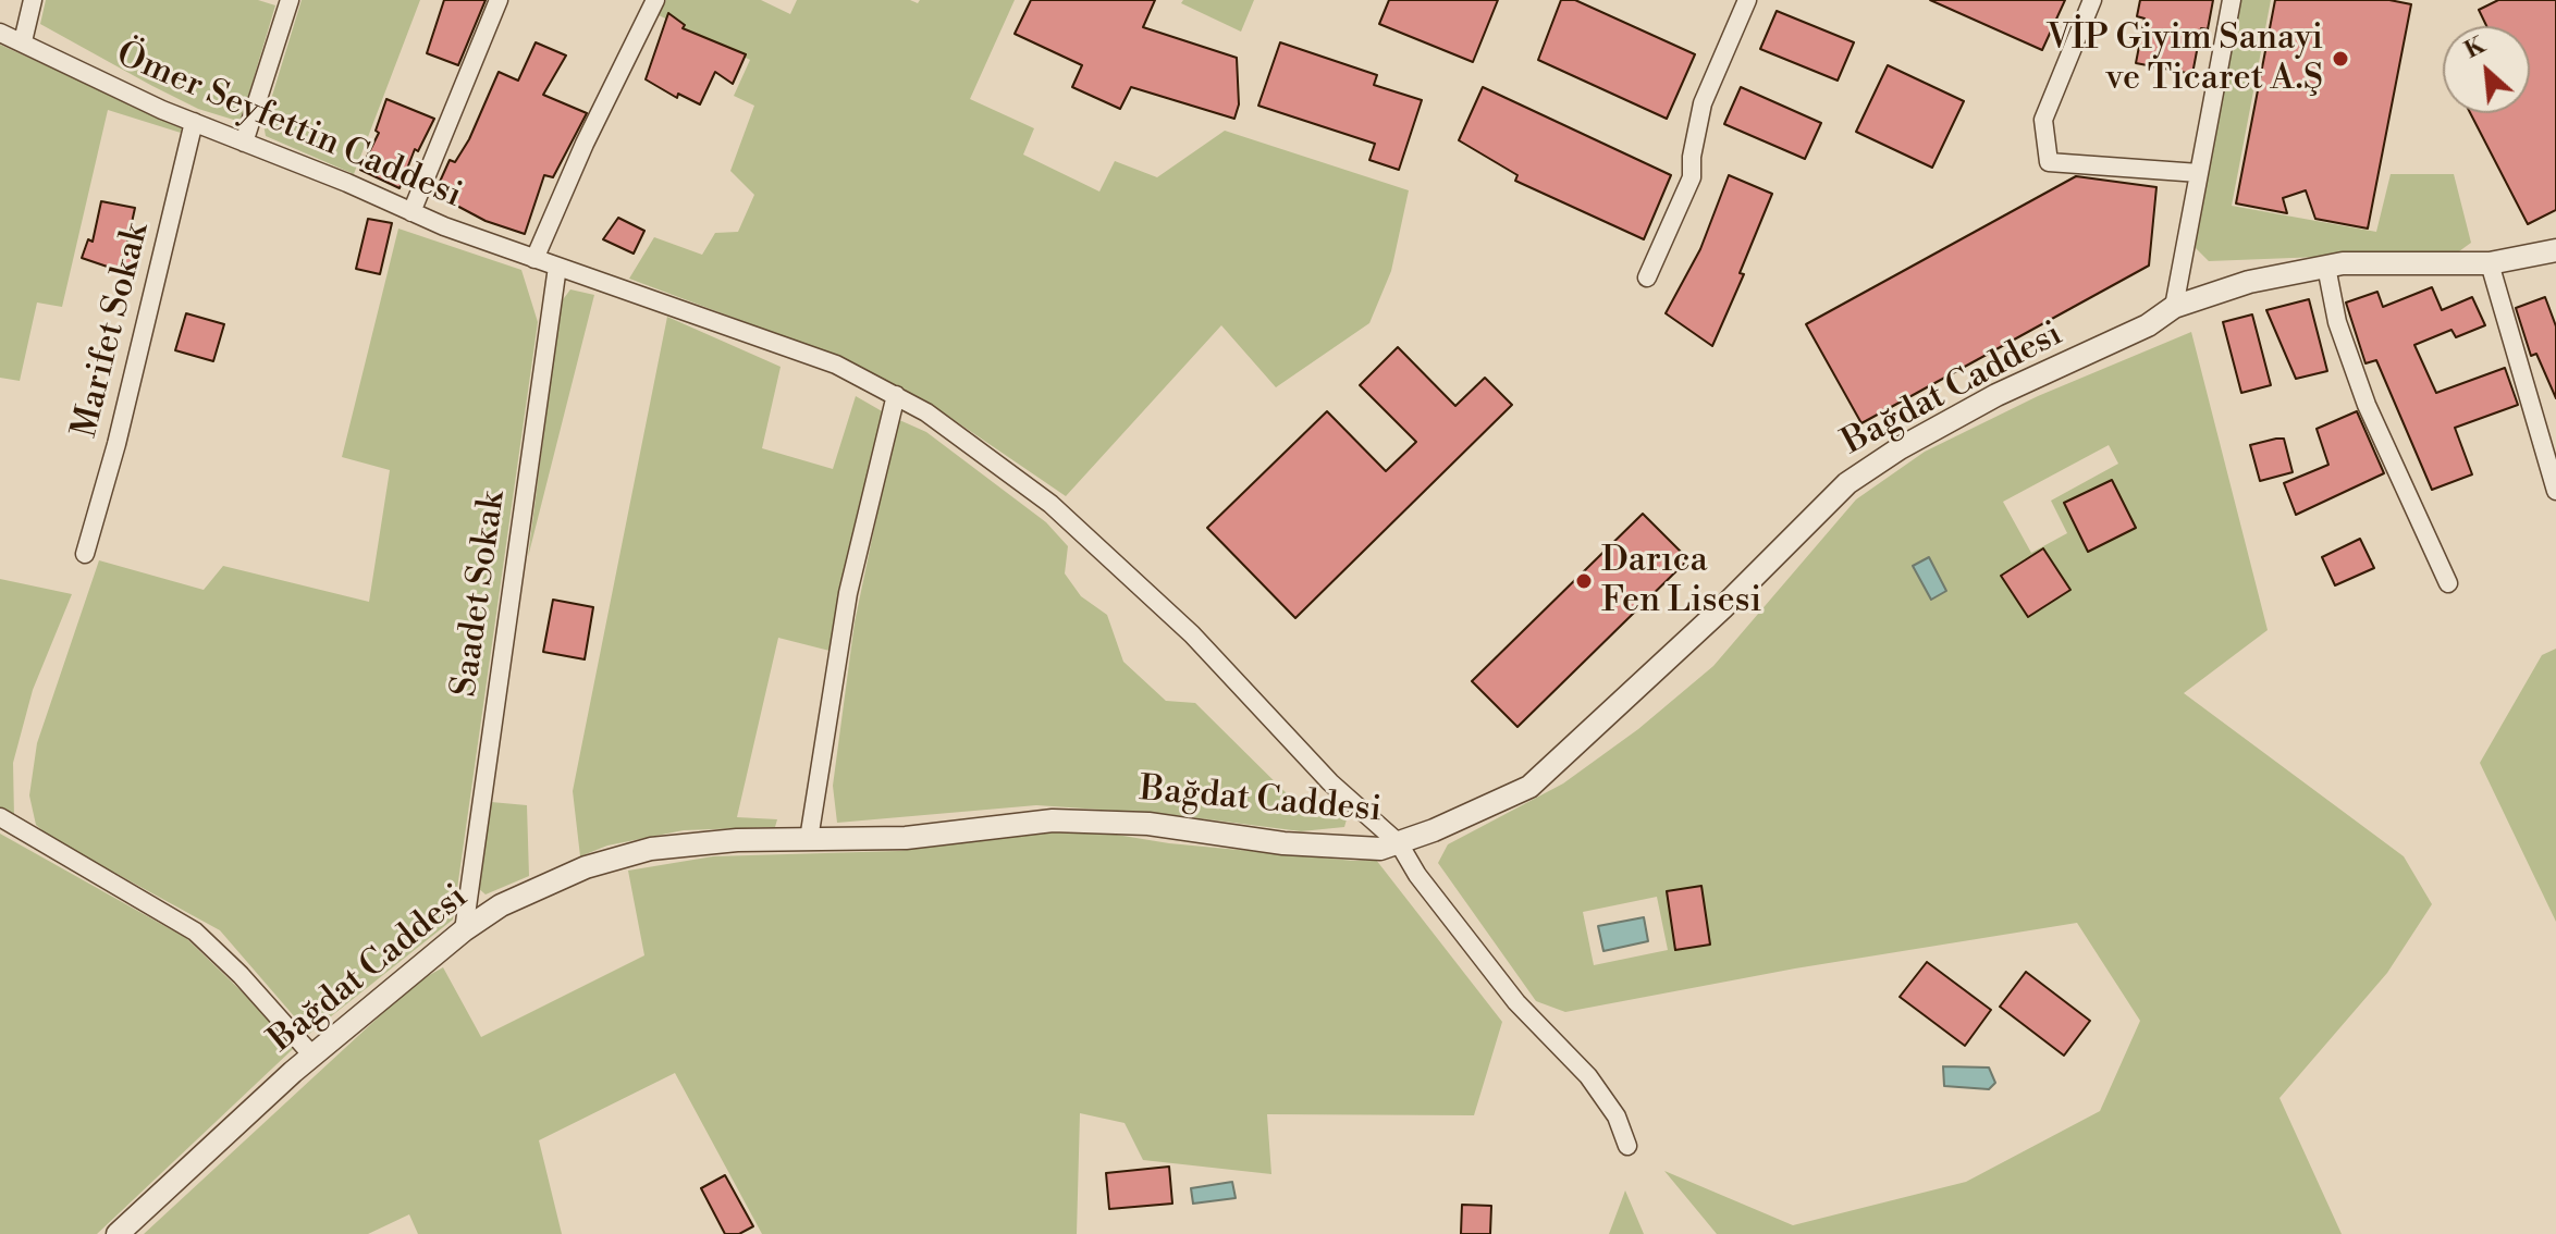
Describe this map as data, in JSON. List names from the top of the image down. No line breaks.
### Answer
{"streets":{"street":["Ömer Seyfettin Caddesi","Marifet Sokak","Bağdat Caddesi","Saadet Sokak"]},"crossings":[["Ömer Seyfettin Caddesi","Marifet Sokak"],["Ömer Seyfettin Caddesi","Bağdat Caddesi"],["Ömer Seyfettin Caddesi","Saadet Sokak"],["Bağdat Caddesi","Saadet Sokak"]],"places":["VİP Giyim Sanayi ve Ticaret A.Ş","Darıca Fen Lisesi"],"north":"top left"}
